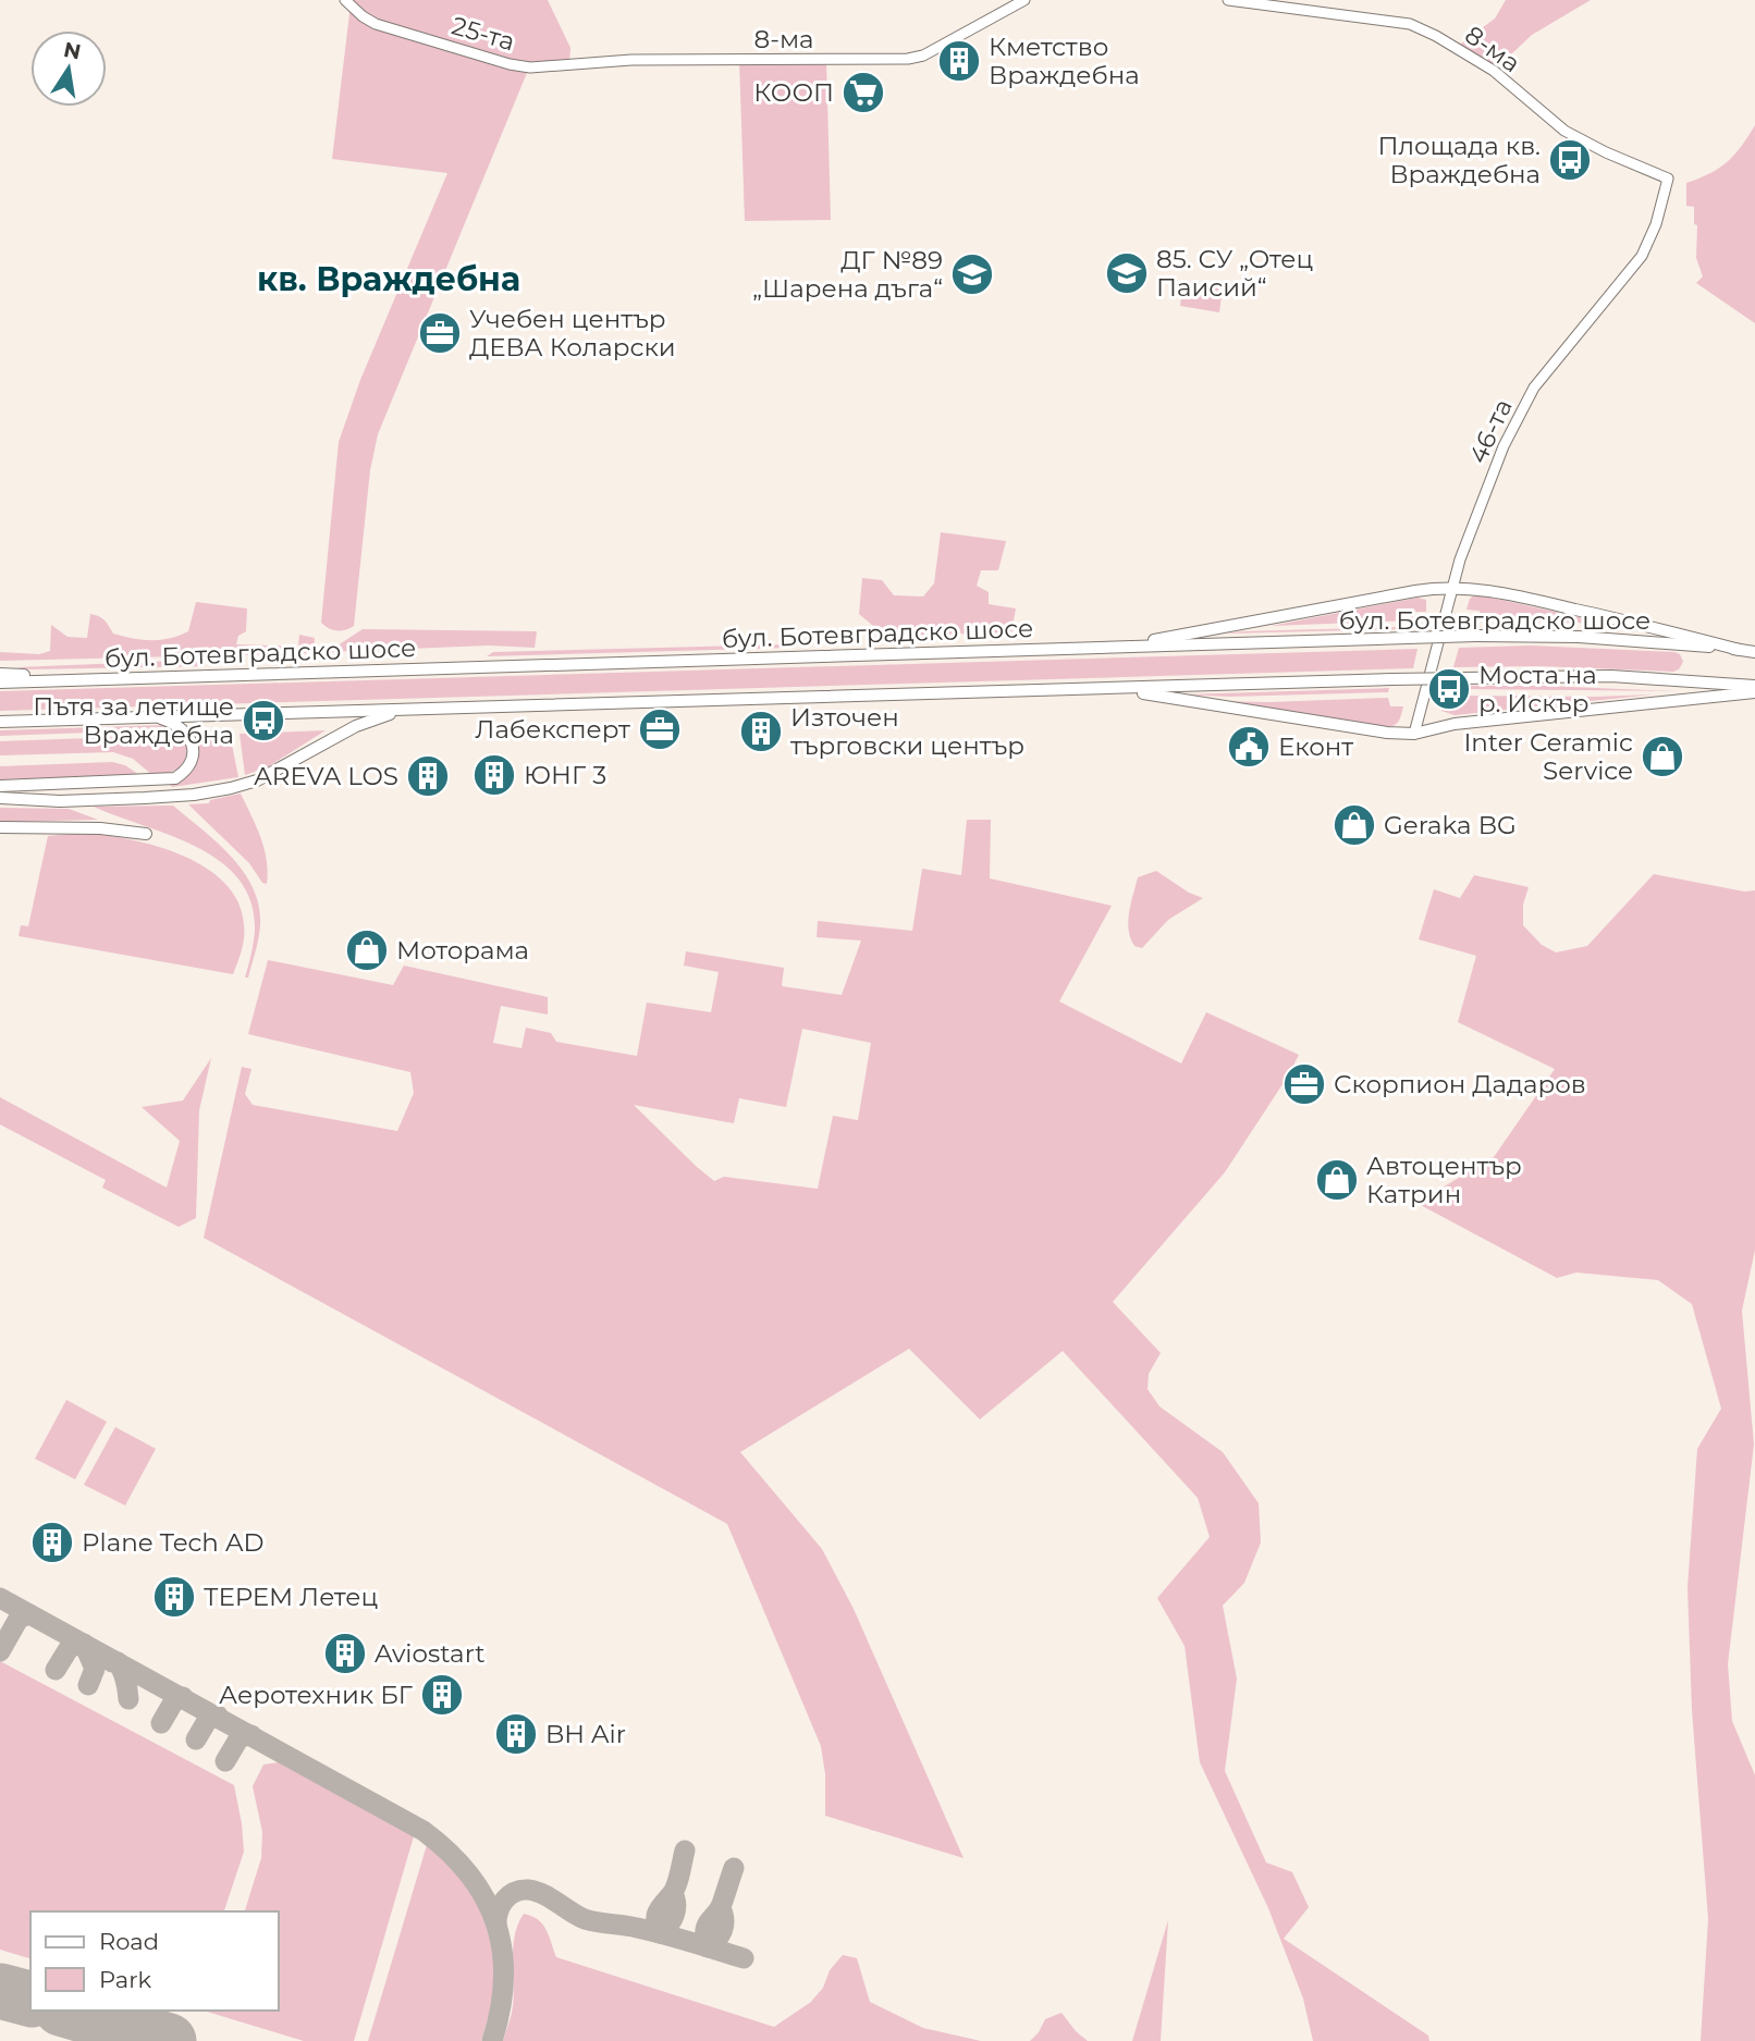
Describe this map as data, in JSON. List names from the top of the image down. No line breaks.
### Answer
{"streets":{"main road":["бул. Ботевградско шосе"],"street":["25-та","8-ма","46-та"]},"crossings":[["25-та","8-ма"],["8-ма","46-та"]],"districts":["кв. Враждебна"],"places":{"building":["Кметство Враждебна","Източен търговски център","ЮНГ 3","AREVA LOS","Plane Tech AD","ТЕРЕМ Летец","Aviostart","Аеротехник БГ","BH Air"],"supermarket":["КООП"],"bus stop":["Площада кв. Враждебна","Моста на р. Искър","Пътя за летище Враждебна"],"school or university":["85. СУ „Отец Паисий“","ДГ №89 „Шарена дъга“"],"office":["Учебен център ДЕВА Коларски","Лабексперт","Скорпион Дадаров"],"public building":["Еконт"],"shop":["Inter Ceramic Service","Geraka BG","Моторама","Автоцентър Катрин"]},"legend":["Road","Park"],"north":"top"}
